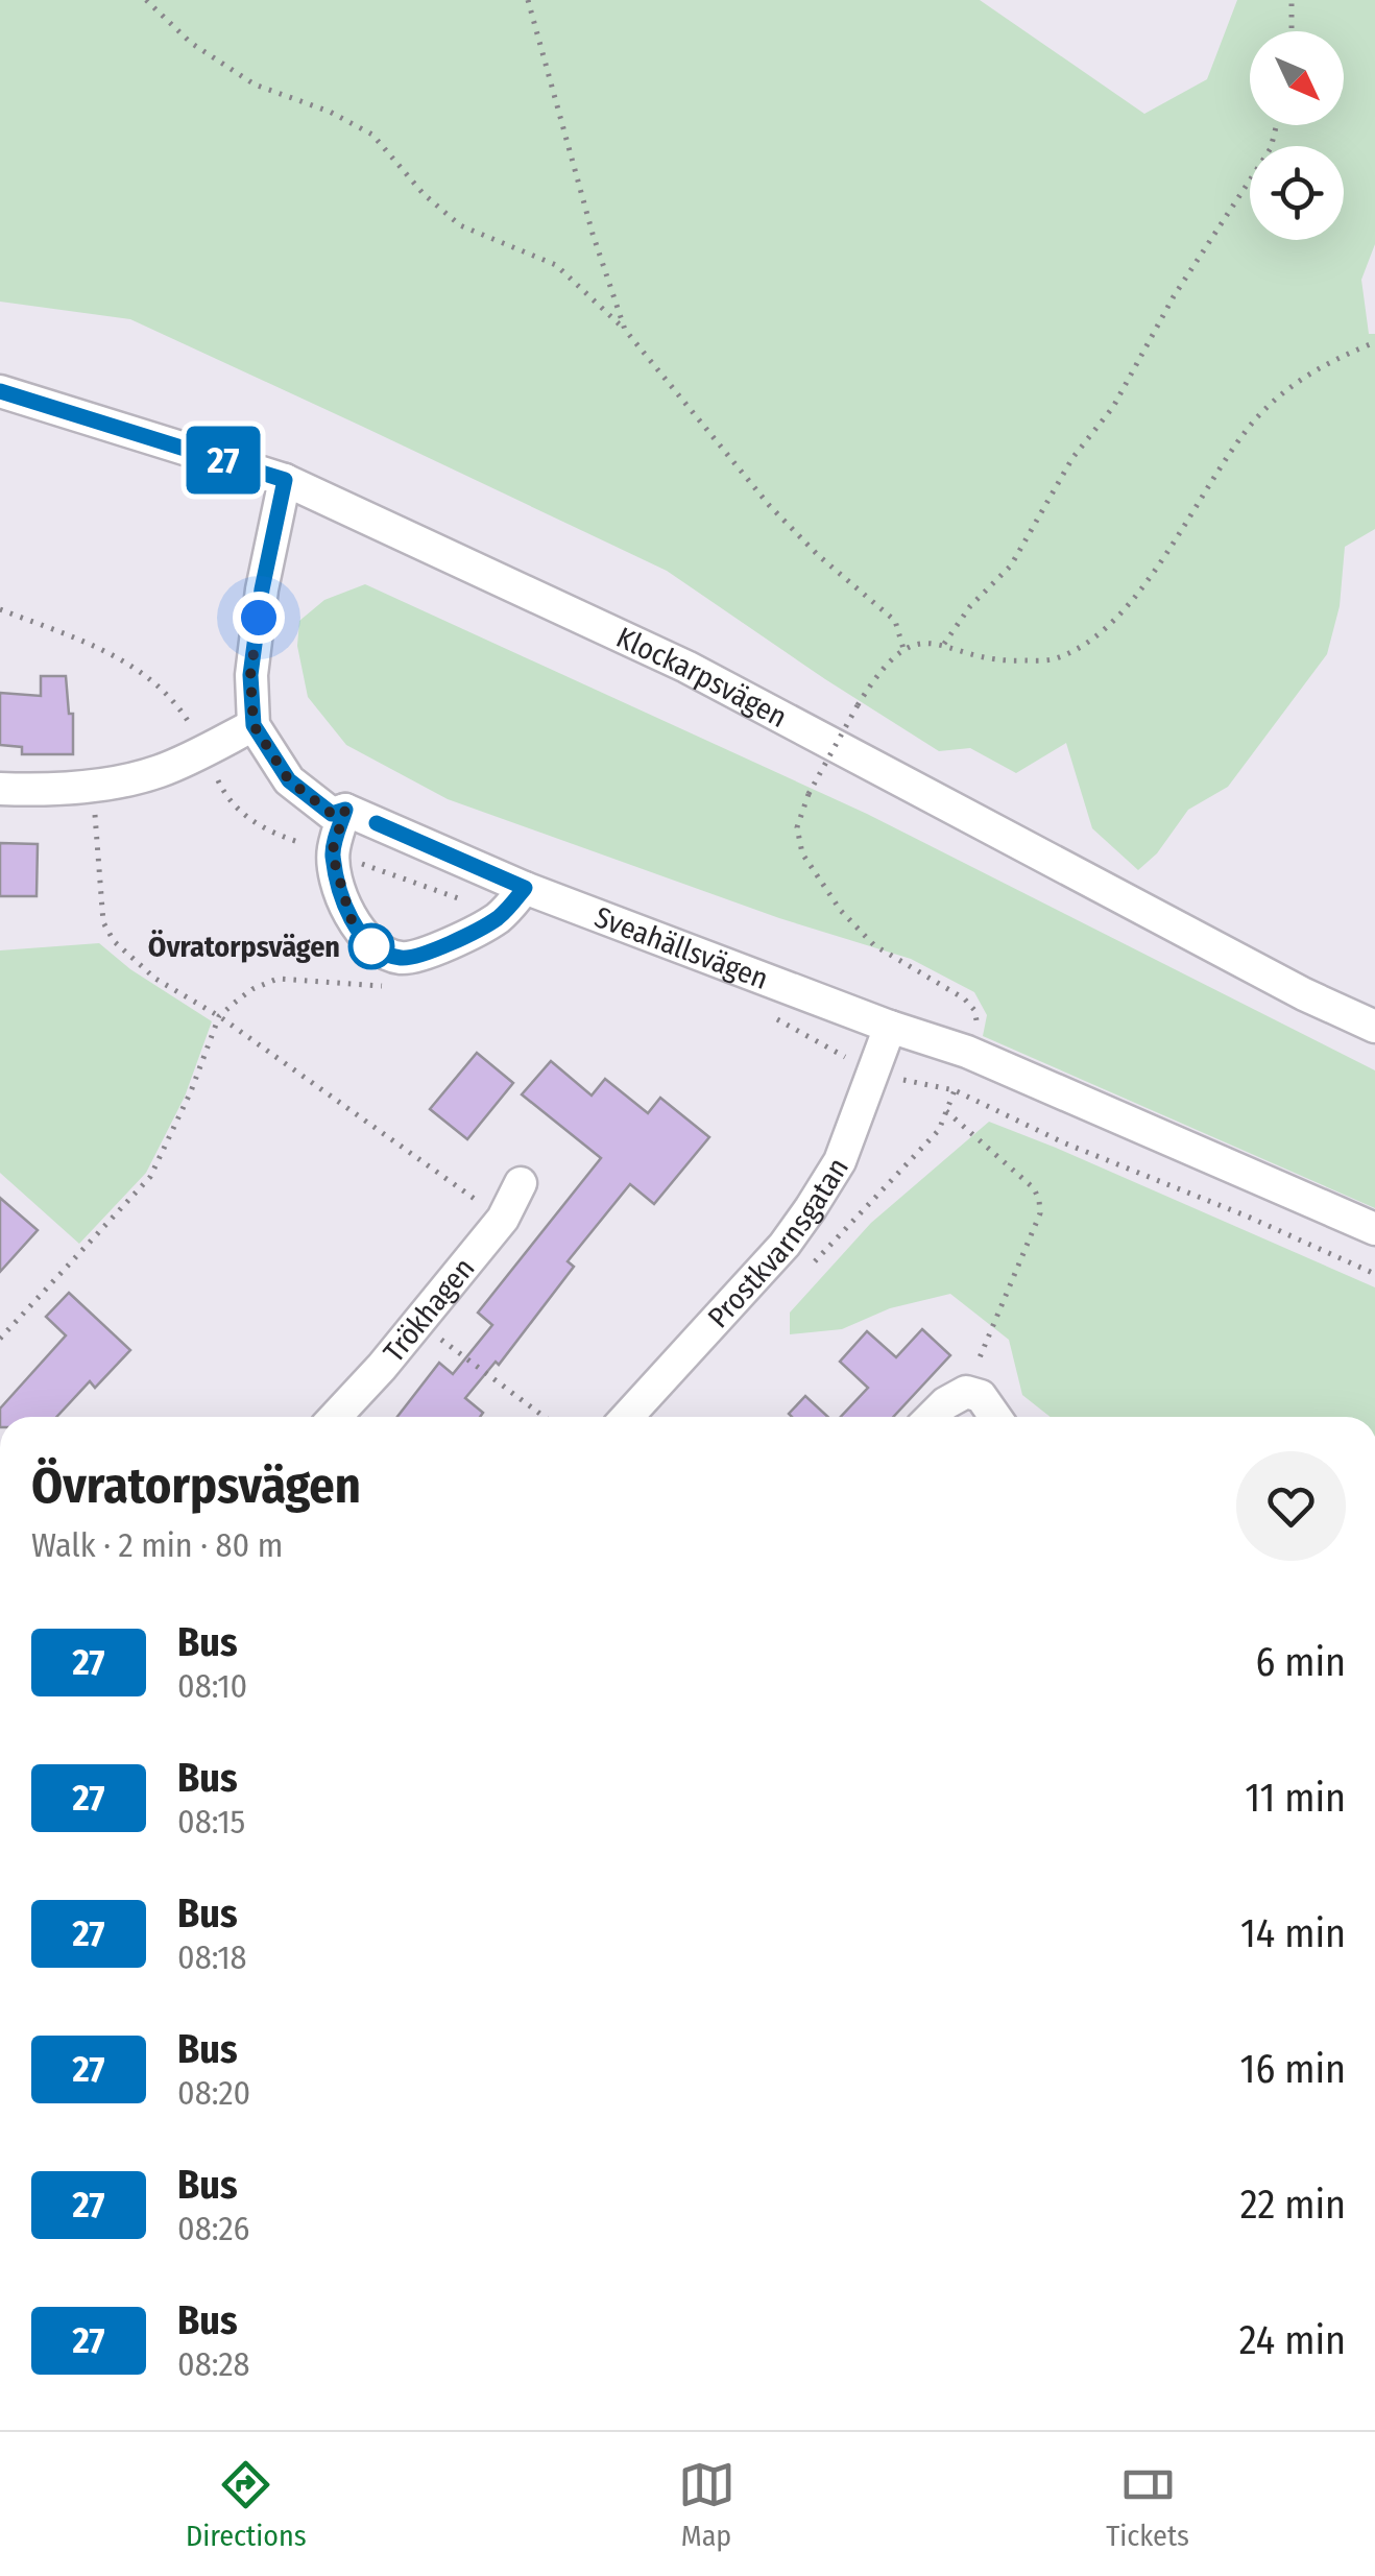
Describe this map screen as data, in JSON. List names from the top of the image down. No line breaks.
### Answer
{"streets":{"street":["Klockarpsvägen","Sveahällsvägen","Prostkvarnsgatan","Trökhagen"]},"crossings":[["Klockarpsvägen","Sveahällsvägen"],["Sveahällsvägen","Prostkvarnsgatan"]],"places":["Övratorpsvägen"],"lines":["bus line 27"],"north":"bottom right","page":{"on_map":"27","heading":["Övratorpsvägen","Walk · 2 min · 80 m"],"list":[{"mark":"27","name":"Bus","note":"08:10","value":"6 min"},{"mark":"27","name":"Bus","note":"08:15","value":"11 min"},{"mark":"27","name":"Bus","note":"08:18","value":"14 min"},{"mark":"27","name":"Bus","note":"08:20","value":"16 min"},{"mark":"27","name":"Bus","note":"08:26","value":"22 min"},{"mark":"27","name":"Bus","note":"08:28","value":"24 min"}],"tabs":["Directions","Map","Tickets"]}}
